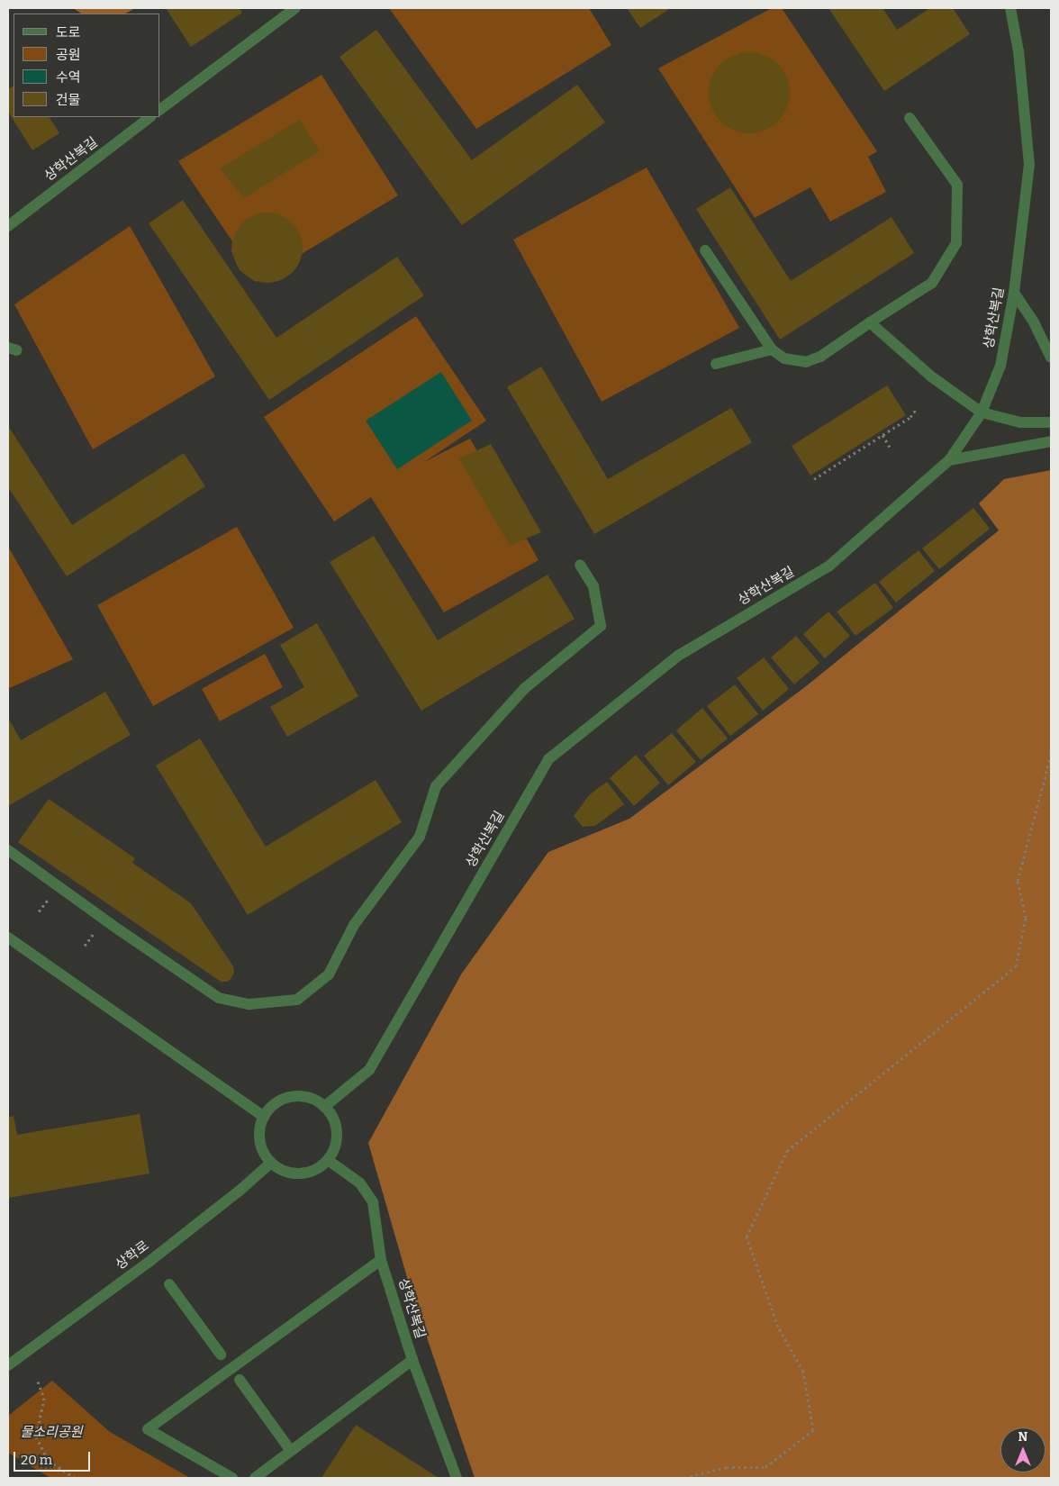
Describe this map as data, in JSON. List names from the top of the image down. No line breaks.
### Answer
{"streets":{"street":["상학산복길","상학로"]},"crossings":[["상학산복길","상학로"]],"parks":["물소리공원"],"legend":["도로","공원","수역","건물"],"scale_bar":"20 m","north":"top"}
